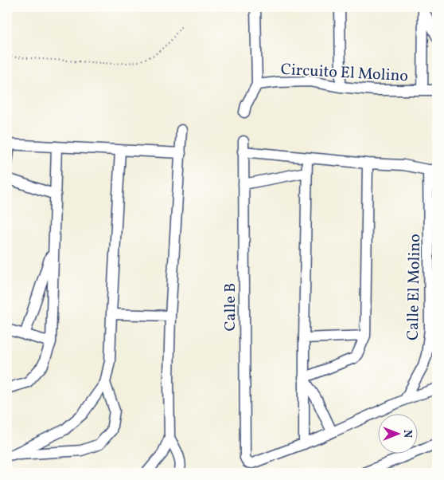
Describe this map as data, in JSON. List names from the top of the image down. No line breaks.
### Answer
{"streets":{"street":["Circuito El Molino","Calle El Molino","Calle B"]},"north":"right"}
